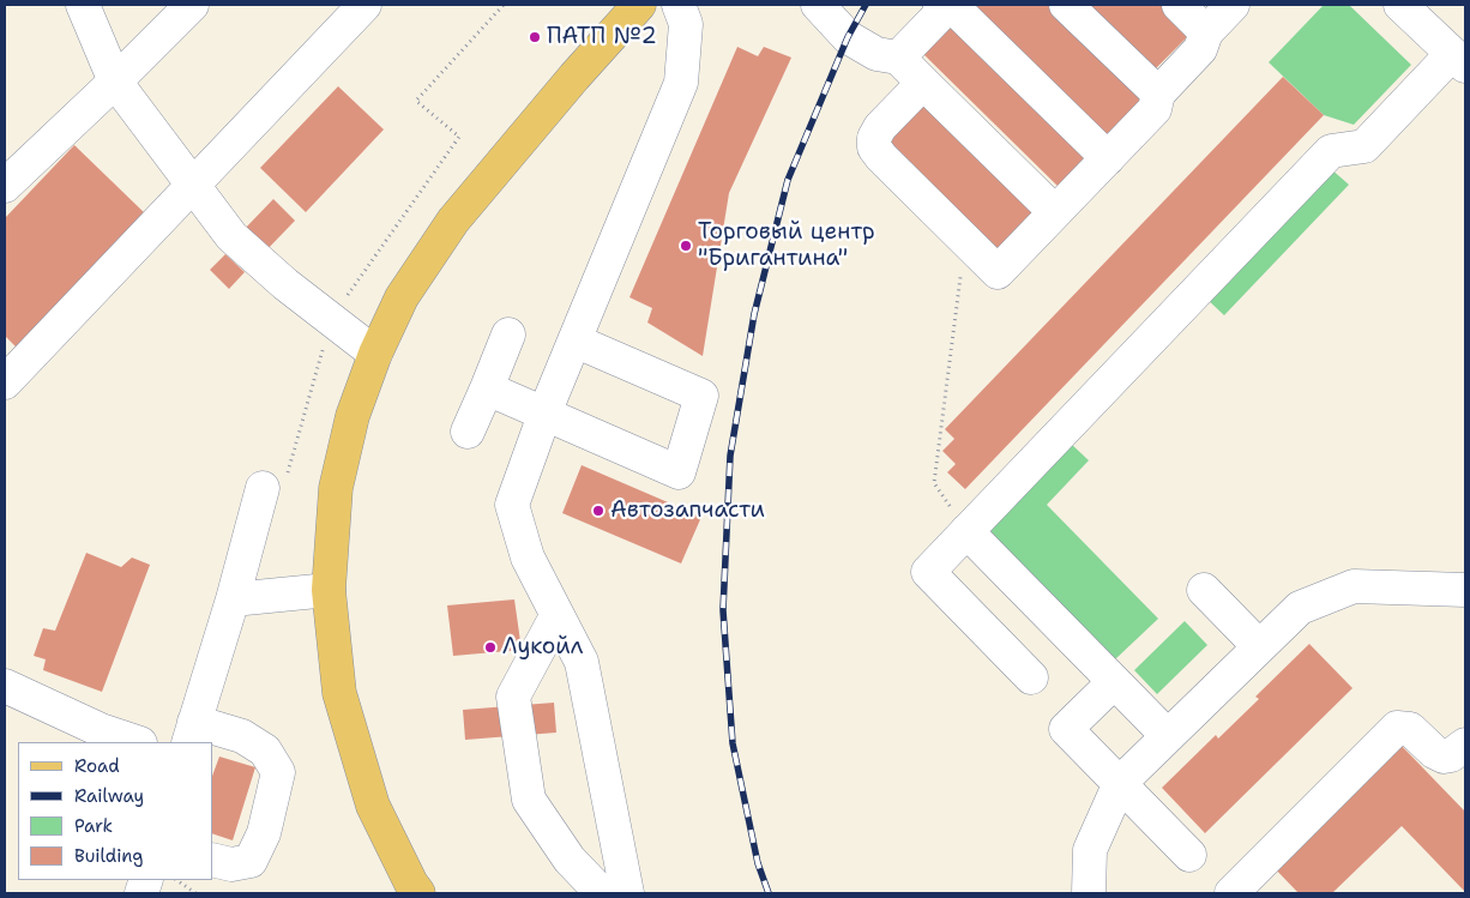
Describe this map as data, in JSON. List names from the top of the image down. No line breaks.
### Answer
{"places":["ПАТП №2","Торговый центр \"Бригантина\"","Автозапчасти","Лукойл"],"legend":["Road","Railway","Park","Building"]}
